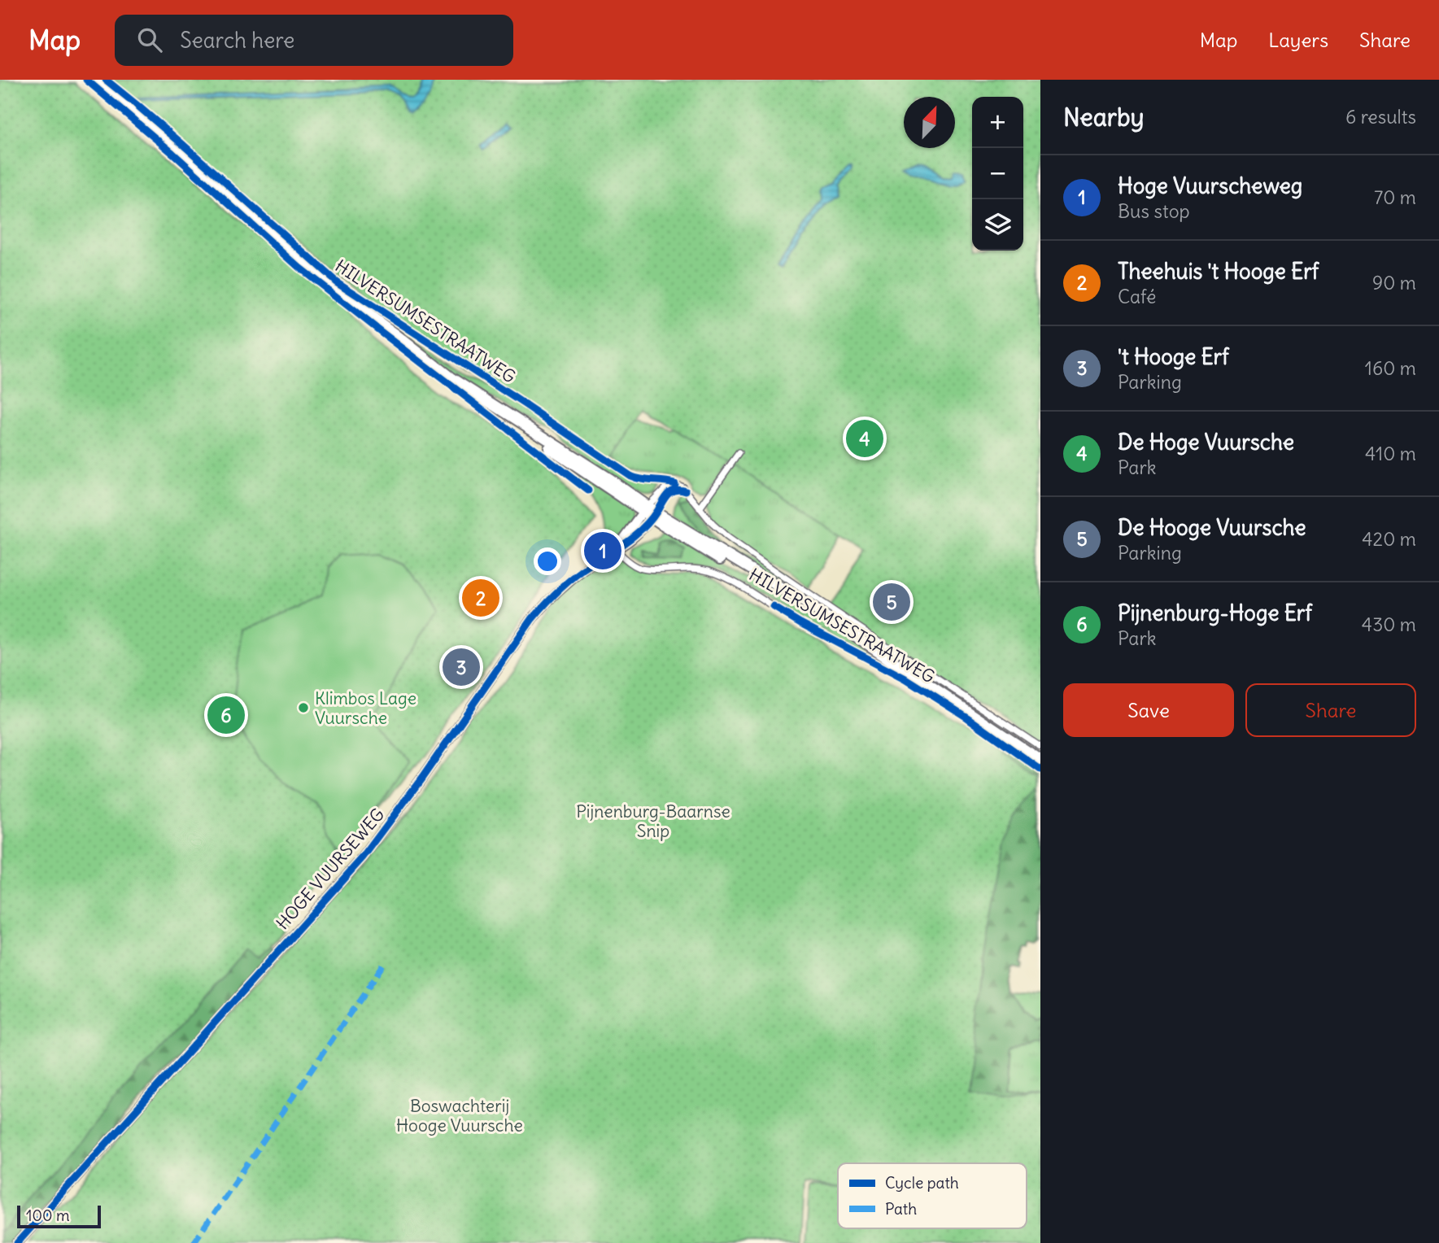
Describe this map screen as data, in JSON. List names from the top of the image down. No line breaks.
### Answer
{"streets":{"main road":["HILVERSUMSESTRAATWEG"],"street":["HOGE VUURSEWEG"]},"crossings":[["HILVERSUMSESTRAATWEG","HOGE VUURSEWEG"]],"parks":["Pijnenburg-Baarnse Snip","Boswachterij Hooge Vuursche"],"places":["Klimbos Lage Vuursche"],"legend":["Cycle path","Path"],"scale_bar":"100 m","north":"top right","page":{"header":"Map","search":"Search here","nav":["Map","Layers","Share"],"heading":["Nearby","6 results"],"map_buttons":["+","−"],"list":[{"mark":"1","name":"Hoge Vuurscheweg","note":"Bus stop","value":"70 m"},{"mark":"2","name":"Theehuis 't Hooge Erf","note":"Café","value":"90 m"},{"mark":"3","name":"'t Hooge Erf","note":"Parking","value":"160 m"},{"mark":"4","name":"De Hoge Vuursche","note":"Park","value":"410 m"},{"mark":"5","name":"De Hooge Vuursche","note":"Parking","value":"420 m"},{"mark":"6","name":"Pijnenburg-Hoge Erf","note":"Park","value":"430 m"}],"pins":["4","1","2","5","3","6"],"buttons":["Save","Share"],"scale":"100 m"}}
